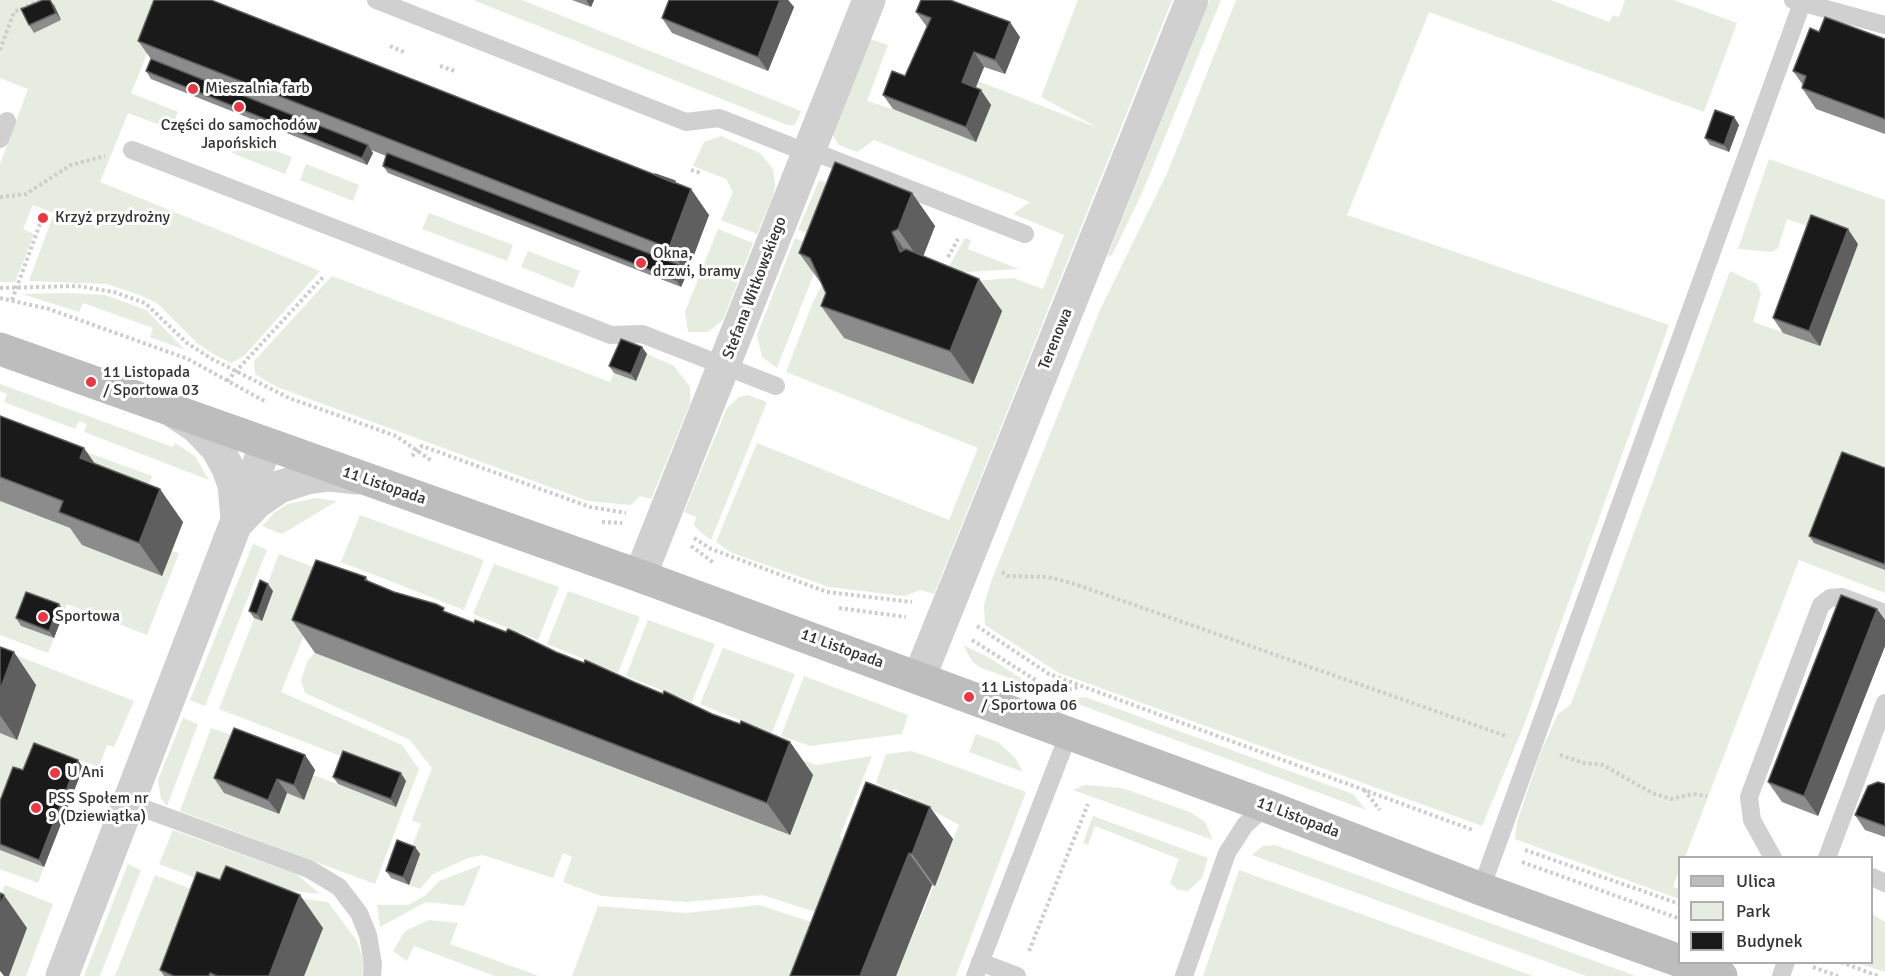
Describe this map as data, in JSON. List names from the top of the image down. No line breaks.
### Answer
{"streets":{"main road":["11 Listopada"],"street":["Stefana Witkowskiego","Terenowa"]},"crossings":[["Stefana Witkowskiego","11 Listopada"],["Terenowa","11 Listopada"]],"places":["Mieszalnia farb","Części do samochodów Japońskich","Krzyż przydrożny","Okna, drzwi, bramy","11 Listopada / Sportowa 03","Sportowa","11 Listopada / Sportowa 06","U Ani","PSS Społem nr 9 (Dziewiątka)"],"legend":["Ulica","Park","Budynek"]}
